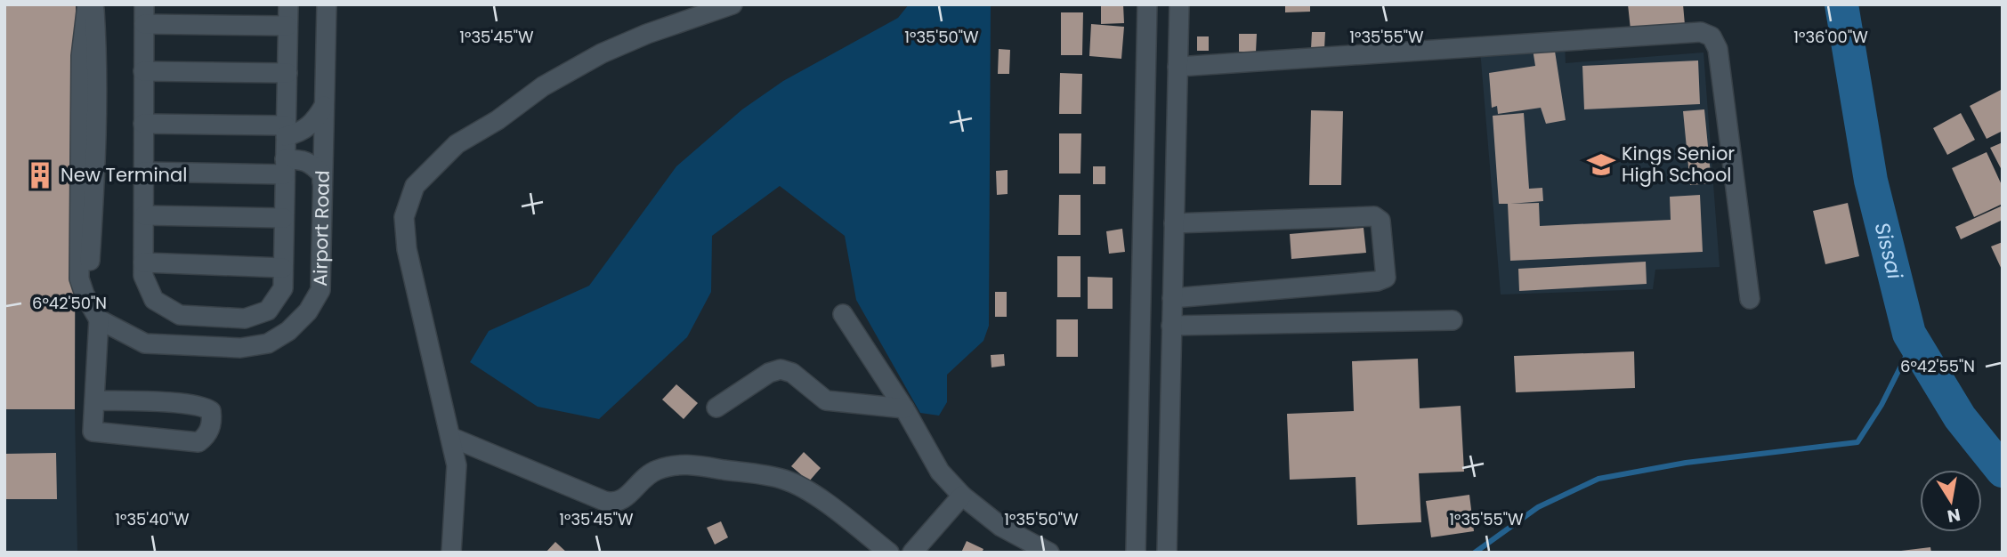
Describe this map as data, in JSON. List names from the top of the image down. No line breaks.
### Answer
{"streets":{"street":["Airport Road"]},"water":["Sissai"],"places":{"school or university":["Kings Senior High School"],"building":["New Terminal"]},"north":"bottom","coordinates":["1°35'45\"W","1°35'50\"W","1°35'55\"W","1°36'00\"W","6°42'50\"N","6°42'55\"N","1°35'40\"W"]}
